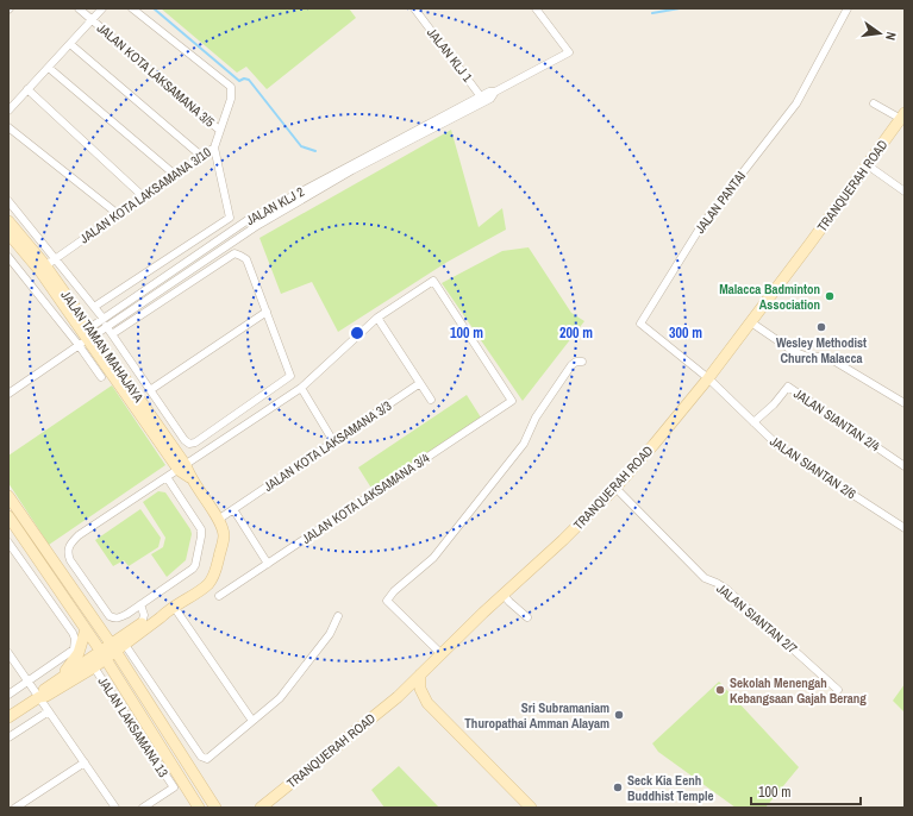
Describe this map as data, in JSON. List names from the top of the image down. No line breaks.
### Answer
{"streets":{"main road":["TRANQUERAH ROAD","JALAN TAMAN MAHAJAYA"],"street":["JALAN KLJ 1","JALAN KOTA LAKSAMANA 3/5","JALAN KOTA LAKSAMANA 3/10","JALAN PANTAI","JALAN KLJ 2","JALAN SIANTAN 2/4","JALAN KOTA LAKSAMANA 3/3","JALAN SIANTAN 2/6","JALAN KOTA LAKSAMANA 3/4","JALAN SIANTAN 2/7","JALAN LAKSAMANA 13"]},"crossings":[["JALAN KLJ 1","JALAN KLJ 2"],["JALAN KOTA LAKSAMANA 3/5","JALAN KOTA LAKSAMANA 3/10"],["TRANQUERAH ROAD","JALAN PANTAI"],["TRANQUERAH ROAD","JALAN SIANTAN 2/6"],["TRANQUERAH ROAD","JALAN SIANTAN 2/7"],["JALAN KOTA LAKSAMANA 3/10","JALAN TAMAN MAHAJAYA"],["JALAN PANTAI","JALAN SIANTAN 2/6"],["JALAN KLJ 2","JALAN TAMAN MAHAJAYA"],["JALAN TAMAN MAHAJAYA","JALAN KOTA LAKSAMANA 3/3"],["JALAN SIANTAN 2/4","JALAN SIANTAN 2/6"]],"places":["Malacca Badminton Association","Wesley Methodist Church Malacca","Sekolah Menengah Kebangsaan Gajah Berang","Sri Subramaniam Thuropathai Amman Alayam","Seck Kia Eenh Buddhist Temple"],"scale_bar":"100 m","north":"right","rings":["100 m","200 m","300 m"]}
